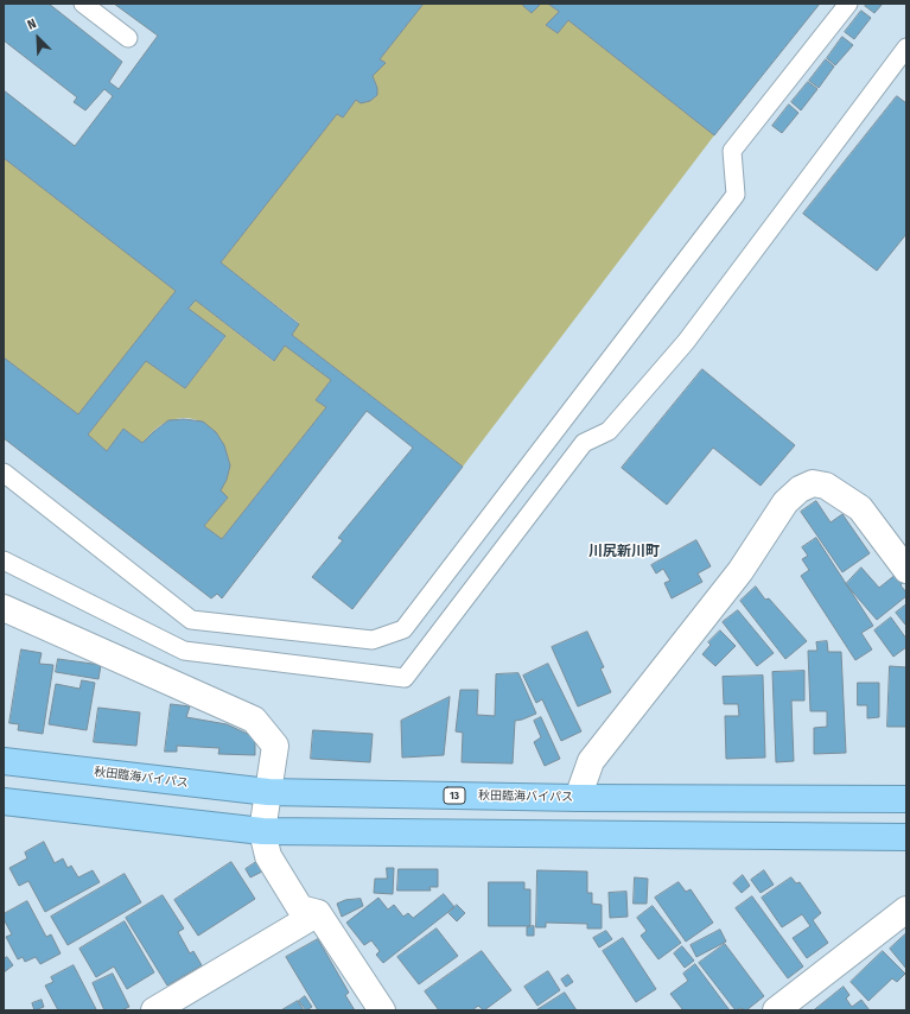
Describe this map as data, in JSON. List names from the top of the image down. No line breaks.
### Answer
{"streets":{"highway":["秋田臨海バイパス","13"]},"districts":["川尻新川町"],"north":"top left"}
